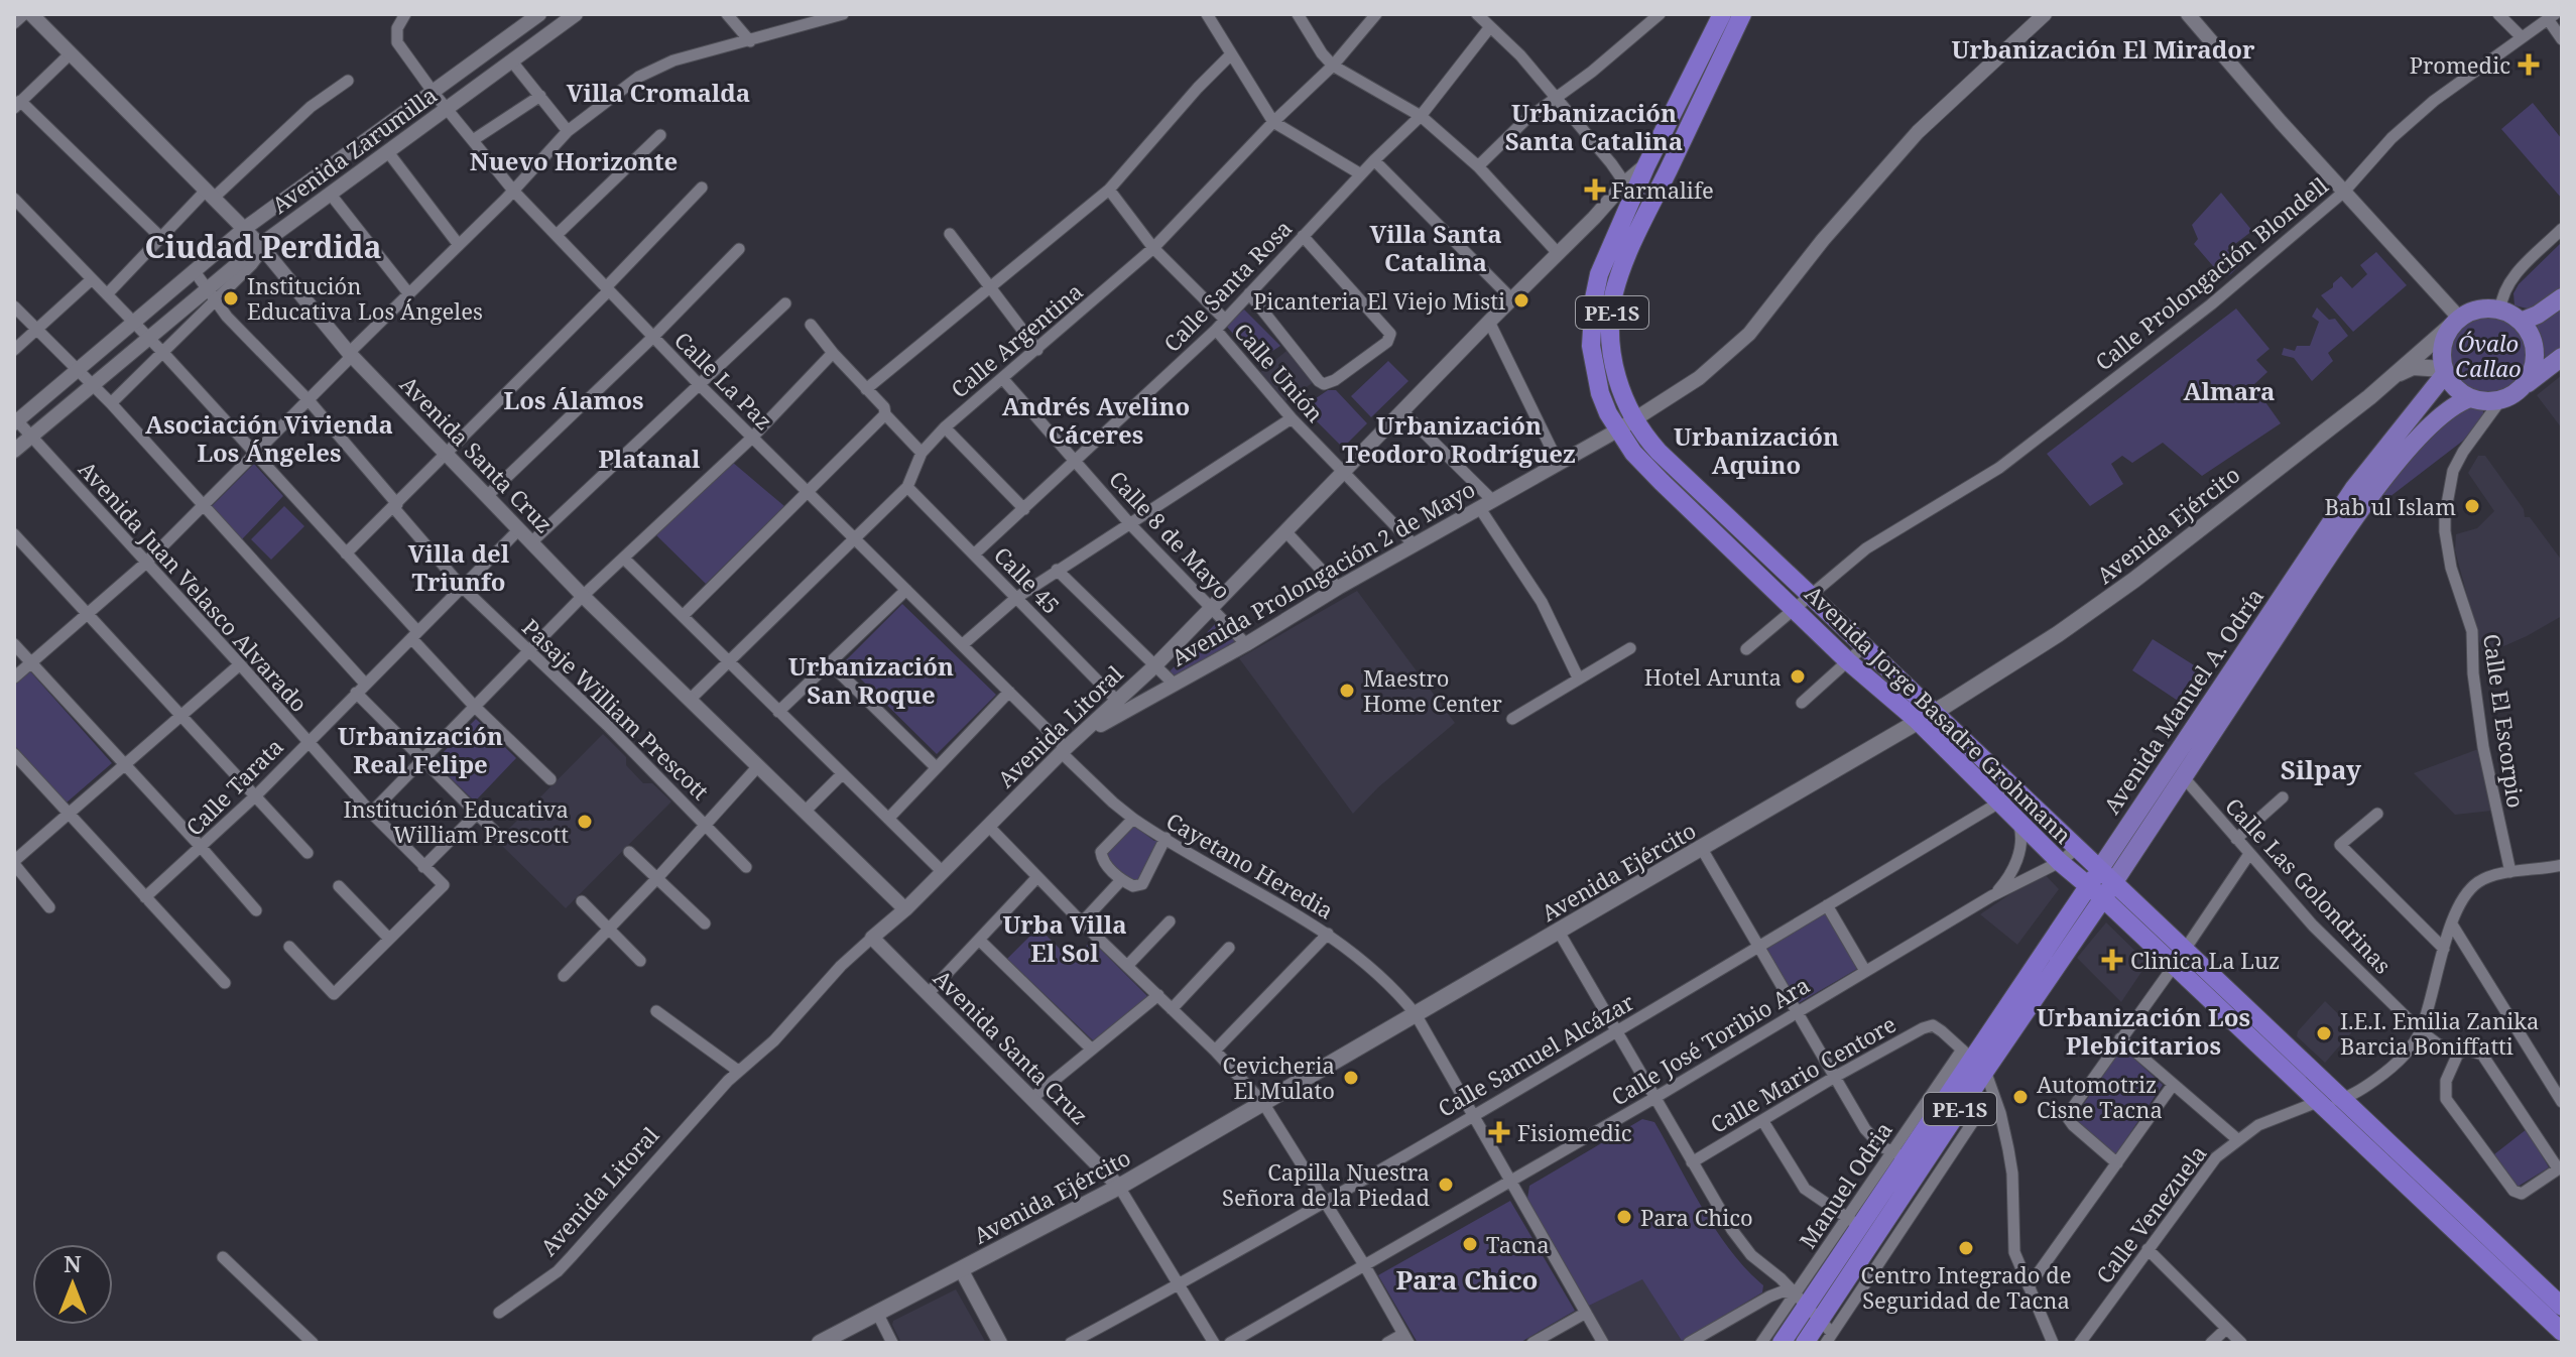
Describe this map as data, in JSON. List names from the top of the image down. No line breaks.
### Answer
{"streets":{"highway":["PE-1S","Avenida Manuel A. Odría","Avenida Jorge Basadre Grohmann"],"main road":["Avenida Ejército"],"street":["Avenida Zarumilla","Calle Prolongación Blondell","Calle Santa Rosa","Calle Argentina","Calle Unión","Calle La Paz","Avenida Santa Cruz","Calle 8 de Mayo","Avenida Prolongación 2 de Mayo","Calle 45","Avenida Juan Velasco Alvarado","Pasaje William Prescott","Calle El Escorpio","Avenida Litoral","Calle Tarata","Cayetano Heredia","Calle Las Golondrinas","Calle José Toribio Ara","Calle Samuel Alcázar","Calle Mario Centore","Calle Venezuela"]},"crossings":[["Avenida Zarumilla","Calle La Paz"],["Avenida Zarumilla","Avenida Santa Cruz"],["Avenida Zarumilla","Avenida Juan Velasco Alvarado"],["Avenida Zarumilla","Pasaje William Prescott"],["Calle Prolongación Blondell","Avenida Jorge Basadre Grohmann"],["Calle Santa Rosa","Calle Unión"],["Calle Santa Rosa","Calle 8 de Mayo"],["Calle Santa Rosa","Calle 45"],["Calle Argentina","Calle Unión"],["Calle Argentina","Calle La Paz"],["Calle Argentina","Avenida Santa Cruz"],["Calle Argentina","Calle 8 de Mayo"],["Calle Argentina","Calle 45"],["Calle Unión","Avenida Prolongación 2 de Mayo"],["Calle Unión","Avenida Litoral"],["Calle La Paz","Avenida Prolongación 2 de Mayo"],["Calle La Paz","Avenida Litoral"],["Calle La Paz","Cayetano Heredia"],["Avenida Santa Cruz","Avenida Ejército"],["Avenida Santa Cruz","Avenida Litoral"],["Avenida Santa Cruz","Calle Tarata"],["Avenida Ejército","Avenida Manuel A. Odría"],["Avenida Ejército","Avenida Jorge Basadre Grohmann"],["Avenida Ejército","Calle El Escorpio"],["Avenida Ejército","Cayetano Heredia"],["Calle 8 de Mayo","Avenida Prolongación 2 de Mayo"],["Calle 8 de Mayo","Avenida Litoral"],["Avenida Prolongación 2 de Mayo","Avenida Jorge Basadre Grohmann"],["Avenida Prolongación 2 de Mayo","Avenida Litoral"],["Avenida Prolongación 2 de Mayo","Cayetano Heredia"],["Calle 45","Avenida Litoral"],["Avenida Juan Velasco Alvarado","Calle Tarata"],["Avenida Manuel A. Odría","Avenida Jorge Basadre Grohmann"],["Avenida Manuel A. Odría","Calle El Escorpio"],["Avenida Manuel A. Odría","Calle Las Golondrinas"],["Avenida Manuel A. Odría","Calle Mario Centore"],["Pasaje William Prescott","Calle Tarata"],["Avenida Jorge Basadre Grohmann","Avenida Litoral"],["Avenida Jorge Basadre Grohmann","Calle José Toribio Ara"],["Avenida Jorge Basadre Grohmann","Calle Samuel Alcázar"],["Avenida Jorge Basadre Grohmann","Calle Venezuela"],["Calle El Escorpio","Calle Venezuela"],["Avenida Litoral","Cayetano Heredia"],["Cayetano Heredia","Calle José Toribio Ara"],["Cayetano Heredia","Calle Samuel Alcázar"],["Calle Las Golondrinas","Calle Venezuela"]],"districts":["Urbanización El Mirador","Villa Cromalda","Urbanización Santa Catalina","Nuevo Horizonte","Villa Santa Catalina","Ciudad Perdida","Almara","Los Álamos","Andrés Avelino Cáceres","Asociación Vivienda Los Ángeles","Urbanización Teodoro Rodríguez","Urbanización Aquino","Platanal","Villa del Triunfo","Urbanización San Roque","Urbanización Real Felipe","Silpay","Urba Villa El Sol","Urbanización Los Plebicitarios","Para Chico"],"parks":["Óvalo Callao"],"places":{"health":["Promedic","Farmalife","Clinica La Luz","Fisiomedic"],"other":["Institución Educativa Los Ángeles","Picanteria El Viejo Misti","Bab ul Islam","Hotel Arunta","Maestro Home Center","Institución Educativa William Prescott","I.E.I. Emilia Zanika Barcia Boniffatti","Cevicheria El Mulato","Automotriz Cisne Tacna","Capilla Nuestra Señora de la Piedad","Para Chico","Tacna","Centro Integrado de Seguridad de Tacna"]},"north":"top"}
